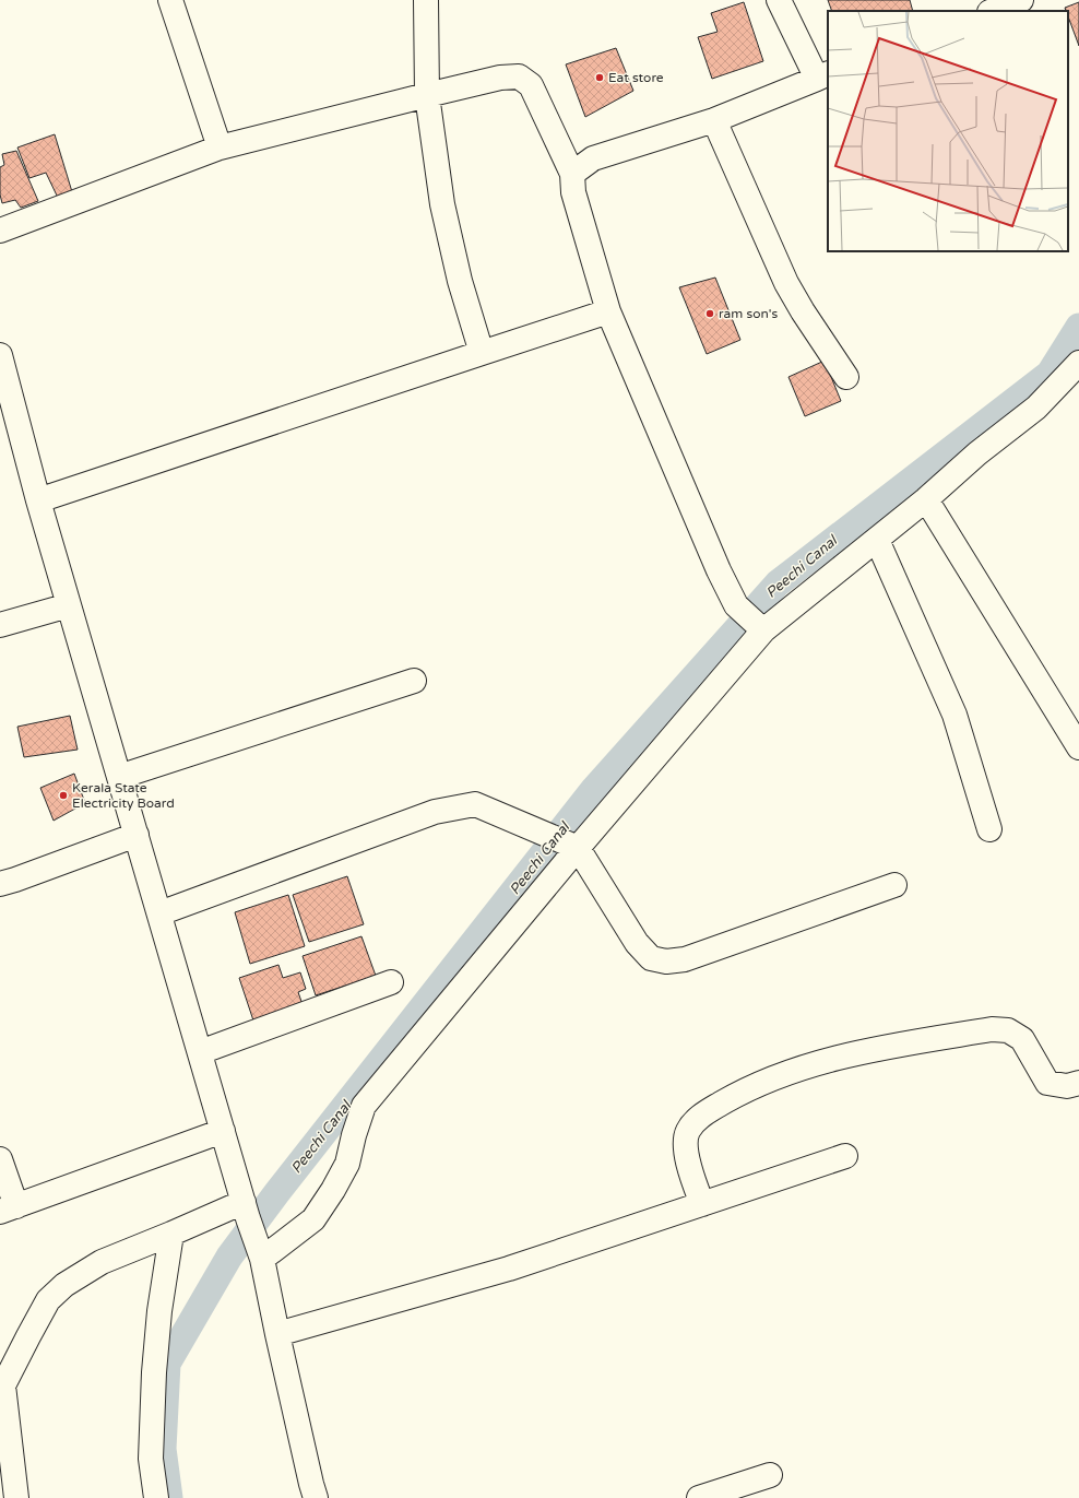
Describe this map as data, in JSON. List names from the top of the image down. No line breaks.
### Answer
{"water":["Peechi Canal"],"places":["Eat store","ram son's","Kerala State Electricity Board"]}
